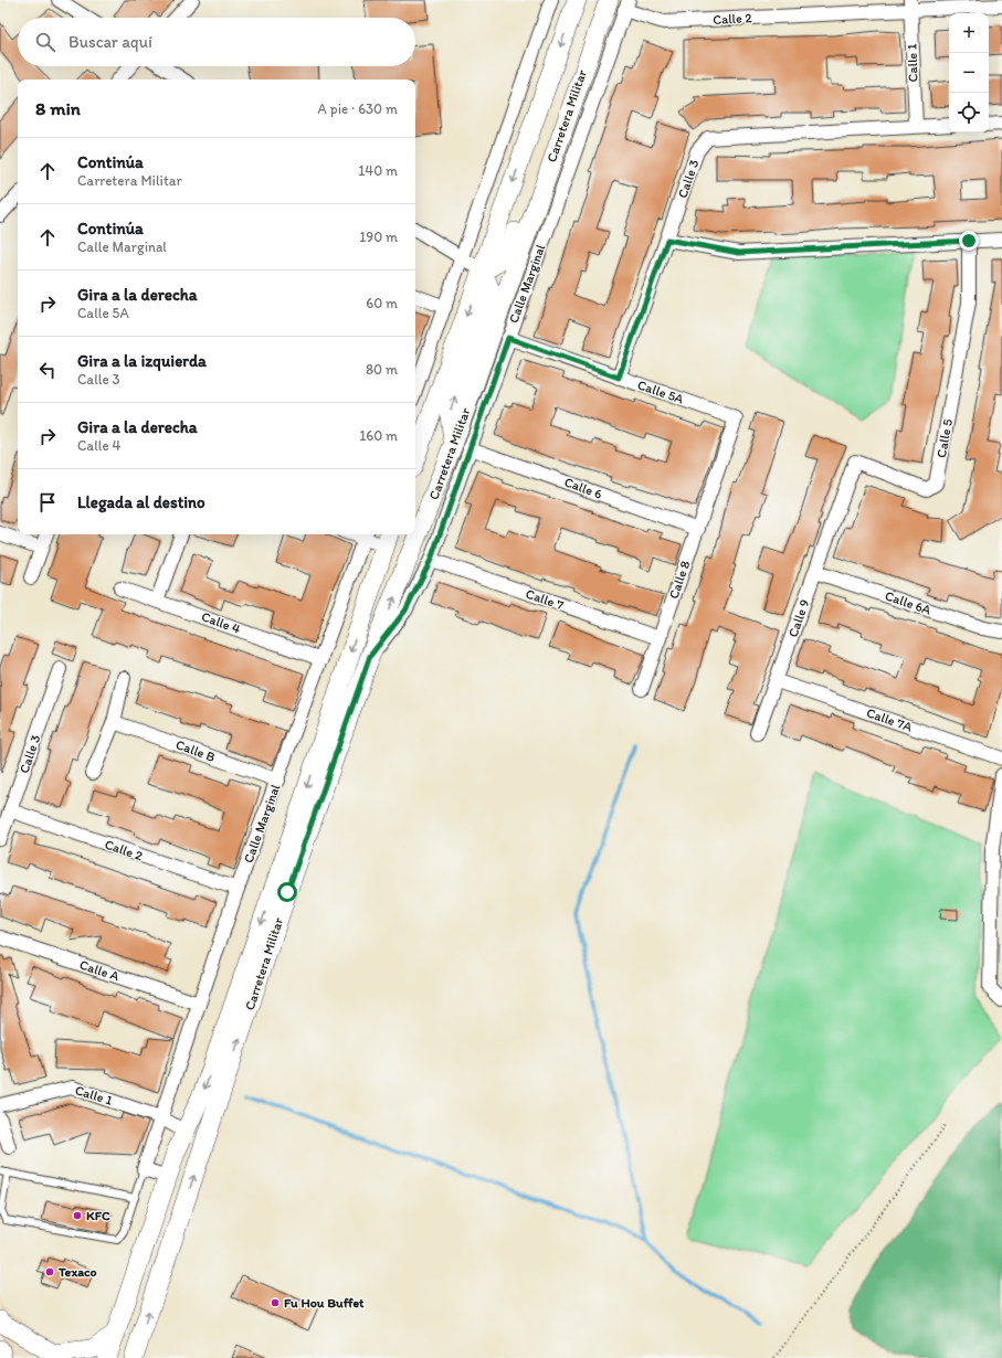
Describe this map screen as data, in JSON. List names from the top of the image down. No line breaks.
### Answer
{"streets":{"main road":["Carretera Militar"],"street":["Calle 2","Calle 1","Calle 3","Calle Marginal","Calle 5A","Calle 5","Calle 6","Calle 8","Calle 7","Calle 6A","Calle 9","Calle 4","Calle 7A","Calle B","Calle A"]},"crossings":[["Calle 2","Calle 1"],["Calle 2","Carretera Militar"],["Calle 2","Calle 3"],["Calle 2","Calle Marginal"],["Calle 1","Calle 3"],["Calle 1","Calle Marginal"],["Carretera Militar","Calle Marginal"],["Carretera Militar","Calle 6"],["Calle 3","Calle 5A"],["Calle Marginal","Calle 5A"],["Calle Marginal","Calle 6"],["Calle Marginal","Calle 7"],["Calle Marginal","Calle 4"],["Calle Marginal","Calle B"],["Calle Marginal","Calle A"],["Calle 5A","Calle 8"],["Calle 5","Calle 9"],["Calle 6","Calle 8"],["Calle 8","Calle 7"],["Calle 6A","Calle 9"],["Calle 9","Calle 7A"]],"places":["KFC","Texaco","Fu Hou Buffet"],"page":{"map_buttons":["+","−"],"search":"Buscar aquí","heading":["8 min","A pie · 630 m"],"list":[["Continúa","Carretera Militar","140 m"],["Continúa","Calle Marginal","190 m"],["Gira a la derecha","Calle 5A","60 m"],["Gira a la izquierda","Calle 3","80 m"],["Gira a la derecha","Calle 4","160 m"],"Llegada al destino"]}}
